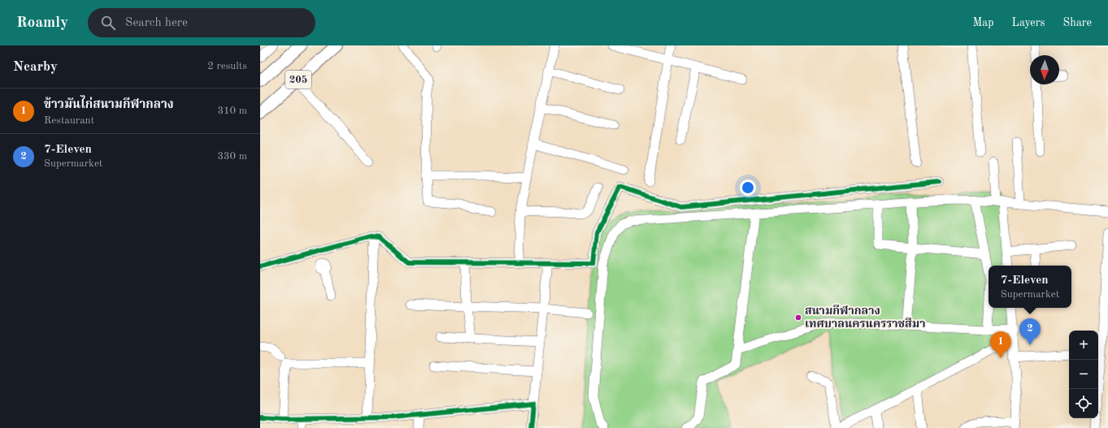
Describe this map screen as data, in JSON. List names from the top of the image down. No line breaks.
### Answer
{"streets":{"main road":["205"]},"places":["สนามกีฬากลาง เทศบาลนครนครราชสีมา"],"north":"bottom","page":{"header":"Roamly","search":"Search here","nav":["Map","Layers","Share"],"heading":["Nearby","2 results"],"list":[{"mark":"1","name":"ข้าวมันไก่สนามกีฬากลาง","note":"Restaurant","value":"310 m"},{"mark":"2","name":"7-Eleven","note":"Supermarket","value":"330 m"}],"popup":["7-Eleven","Supermarket"],"pins":["2","1"],"map_buttons":["+","−"]}}
